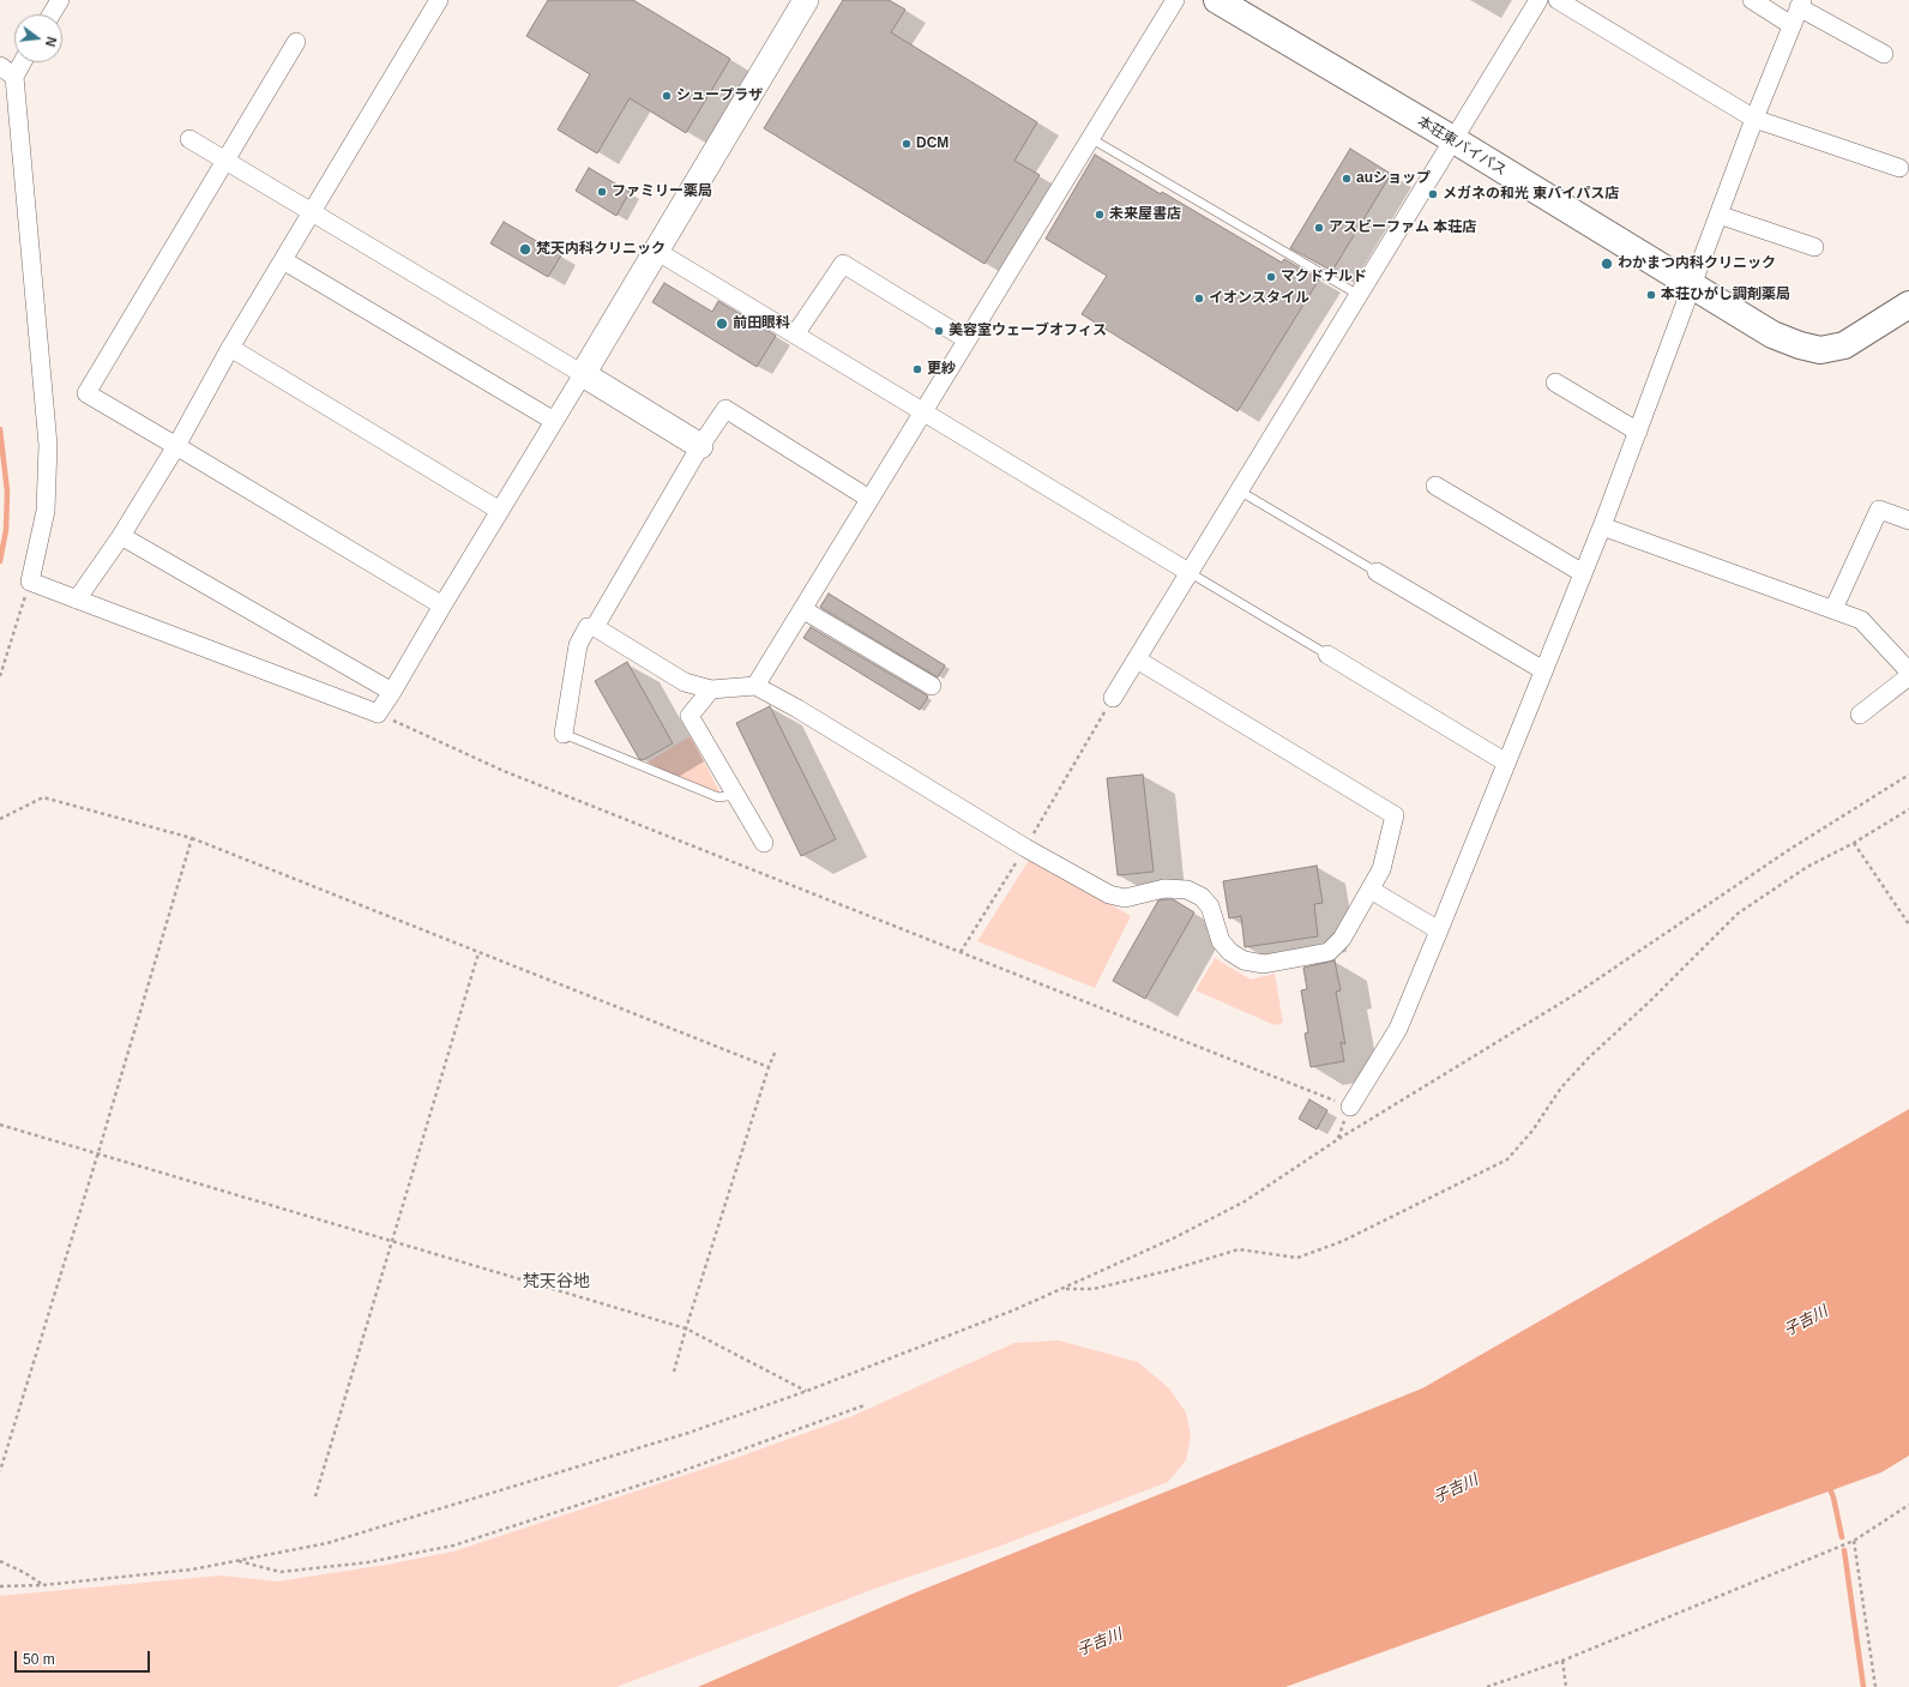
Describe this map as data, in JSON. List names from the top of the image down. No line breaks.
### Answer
{"streets":{"highway":["本荘東バイパス"]},"districts":["梵天谷地"],"water":["子吉川"],"places":["シュープラザ","DCM","auショップ","ファミリー薬局","メガネの和光 東バイパス店","未来屋書店","アスビーファム 本荘店","梵天内科クリニック","わかまつ内科クリニック","マクドナルド","本荘ひがし調剤薬局","イオンスタイル","前田眼科","美容室ウェーブオフィス","更紗"],"scale_bar":"50 m","north":"right"}
